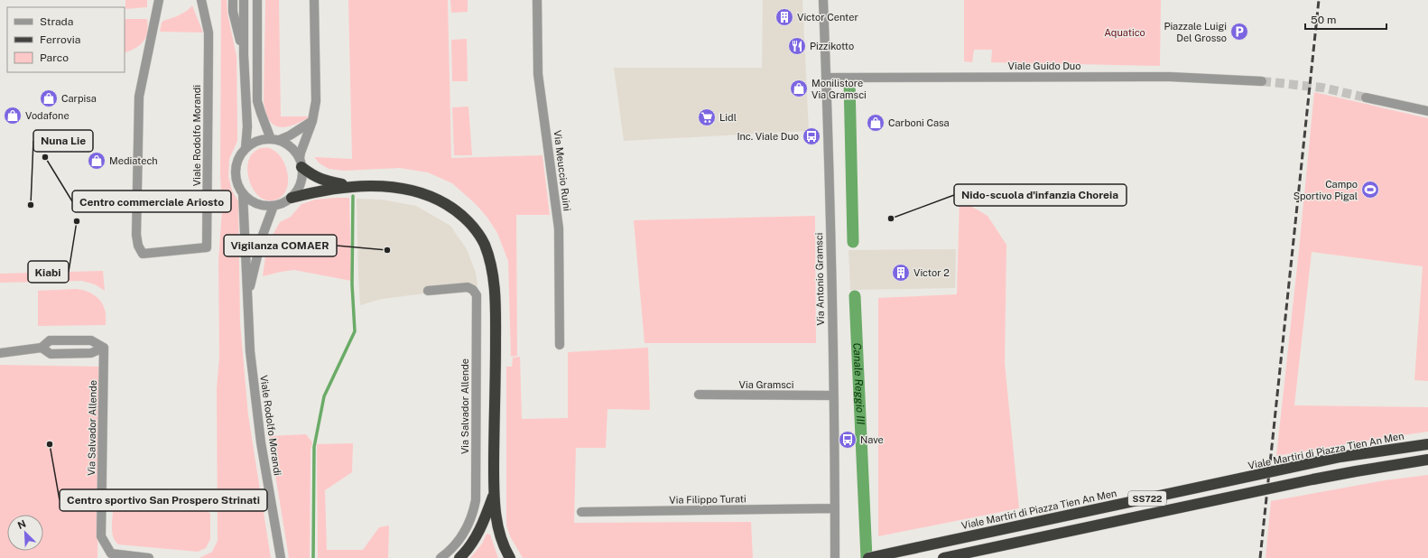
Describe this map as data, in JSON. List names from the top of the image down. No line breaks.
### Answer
{"streets":{"highway":["Viale Martiri di Piazza Tien An Men","SS722"],"street":["Viale Guido Duo","Viale Rodolfo Morandi","Via Meuccio Ruini","Via Antonio Gramsci","Via Gramsci","Via Salvador Allende","Via Filippo Turati"]},"crossings":[["Viale Guido Duo","Via Antonio Gramsci"],["Via Antonio Gramsci","Via Gramsci"],["Via Antonio Gramsci","Via Filippo Turati"]],"water":["Canale Reggio III"],"parks":["Aquatico"],"places":{"building":["Victor Center","Victor 2"],"parking":["Piazzale Luigi Del Grosso"],"restaurant":["Pizzikotto"],"shop":["Monilistore Via Gramsci","Carpisa","Vodafone","Carboni Casa","Mediatech"],"supermarket":["Lidl"],"bus stop":["Inc. Viale Duo","Nave"],"other":["Centro commerciale Ariosto","Nuna Lie","Nido-scuola d'infanzia Choreia","Kiabi","Vigilanza COMAER","Centro sportivo San Prospero Strinati"],"sports":["Campo Sportivo Pigal"]},"legend":["Strada","Ferrovia","Parco"],"scale_bar":"50 m","north":"top left"}
